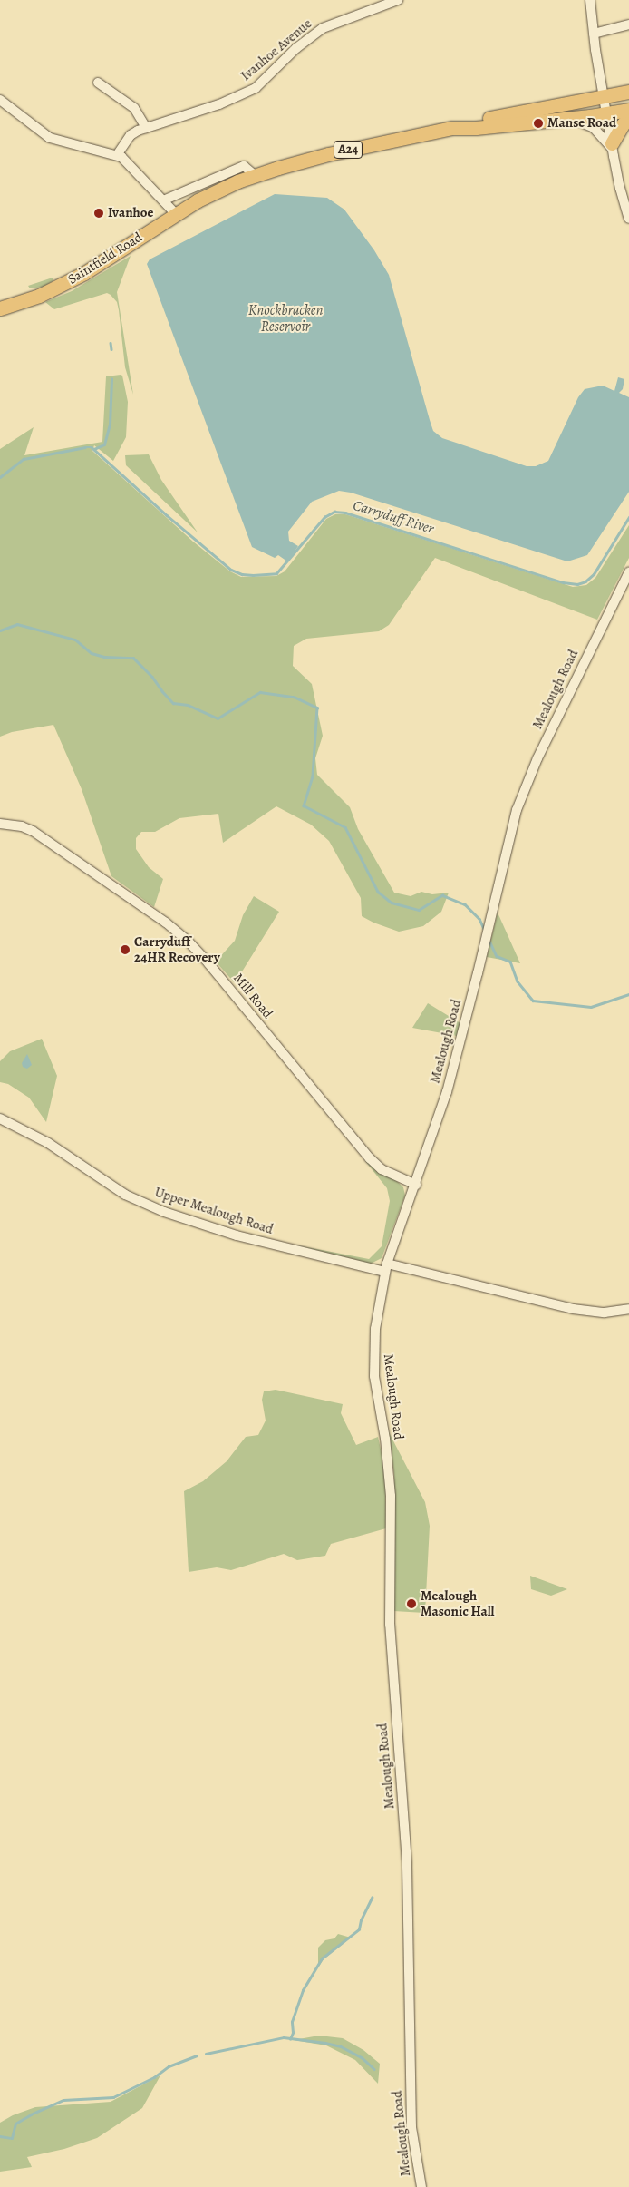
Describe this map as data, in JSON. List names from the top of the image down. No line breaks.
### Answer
{"streets":{"highway":["A24","Saintfield Road"],"street":["Ivanhoe Avenue","Mealough Road","Mill Road","Upper Mealough Road"]},"crossings":[["Mealough Road","Mill Road"],["Mealough Road","Upper Mealough Road"]],"water":["Knockbracken Reservoir","Carryduff River"],"places":["Manse Road","Ivanhoe","Carryduff 24HR Recovery","Mealough Masonic Hall"]}
